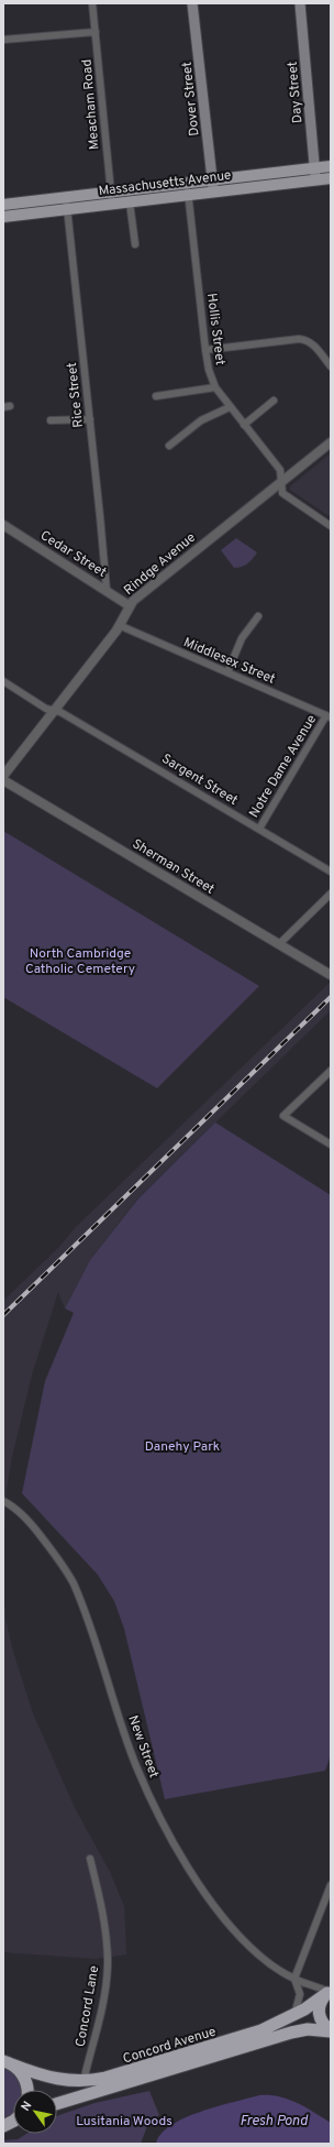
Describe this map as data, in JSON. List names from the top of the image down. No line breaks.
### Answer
{"streets":{"highway":["Concord Avenue"],"main road":["Day Street","Dover Street","Massachusetts Avenue"],"street":["Meacham Road","Hollis Street","Rice Street","Cedar Street","Rindge Avenue","Middlesex Street","Notre Dame Avenue","Sargent Street","Sherman Street","New Street","Concord Lane"]},"crossings":[["Day Street","Massachusetts Avenue"],["Dover Street","Massachusetts Avenue"],["Meacham Road","Massachusetts Avenue"],["Massachusetts Avenue","Hollis Street"],["Massachusetts Avenue","Rice Street"],["Hollis Street","Rindge Avenue"],["Rice Street","Cedar Street"],["Cedar Street","Rindge Avenue"],["Rindge Avenue","Middlesex Street"],["Rindge Avenue","Sargent Street"],["Middlesex Street","Notre Dame Avenue"],["Notre Dame Avenue","Sargent Street"],["New Street","Concord Avenue"],["Concord Lane","Concord Avenue"]],"water":["Fresh Pond"],"parks":["North Cambridge Catholic Cemetery","Danehy Park","Lusitania Woods"],"north":"top left"}
